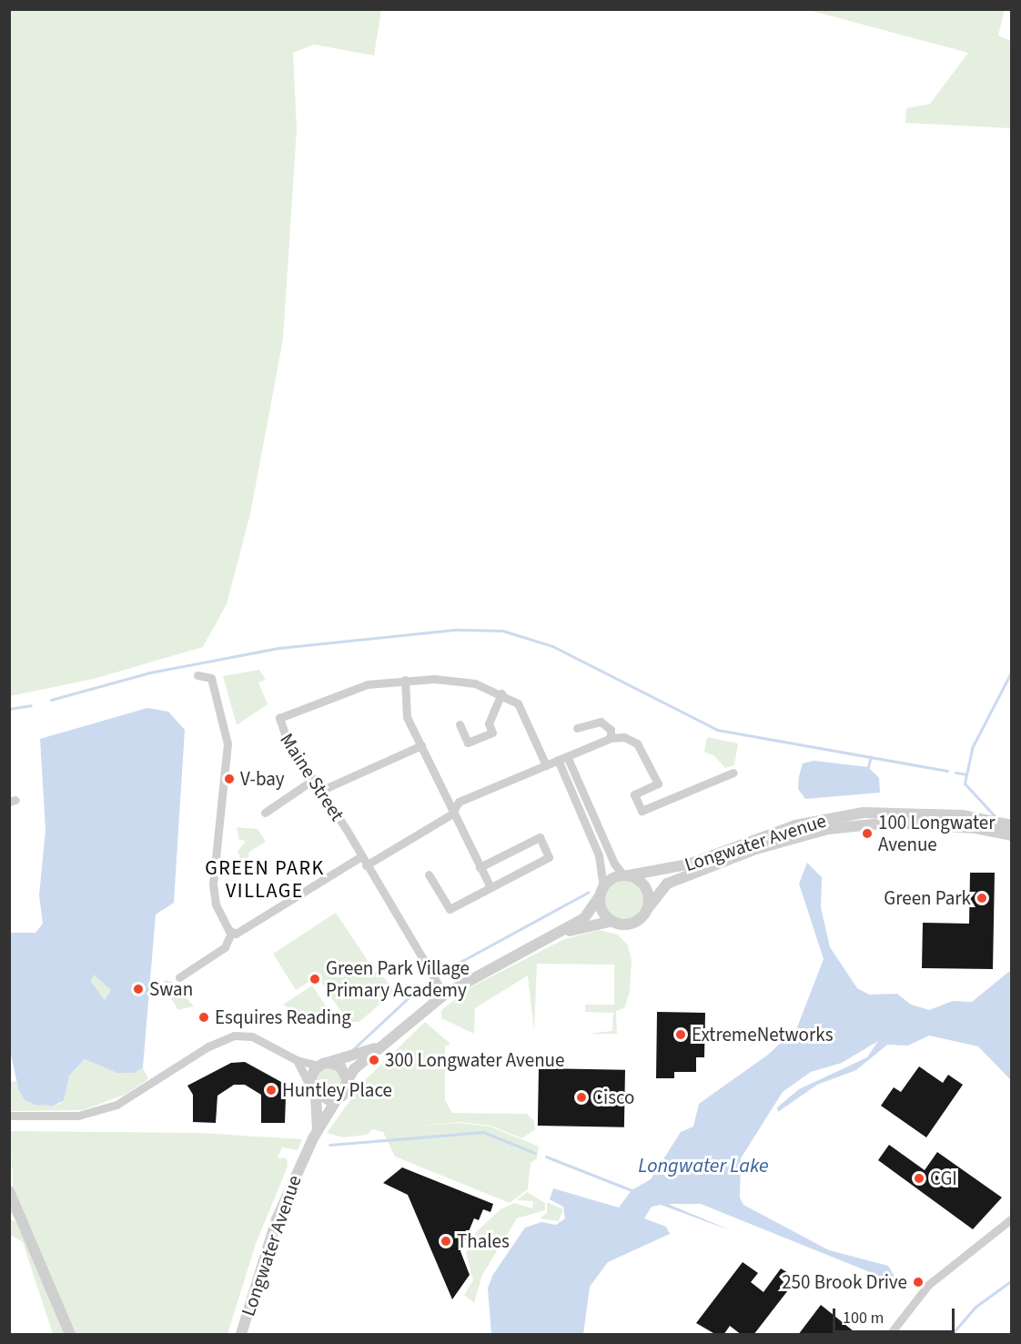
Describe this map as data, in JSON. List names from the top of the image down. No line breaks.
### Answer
{"streets":{"street":["Maine Street","Longwater Avenue"]},"districts":["GREEN PARK VILLAGE"],"water":["Longwater Lake"],"places":["V-bay","100 Longwater Avenue","Green Park","Green Park Village Primary Academy","Swan","Esquires Reading","ExtremeNetworks","300 Longwater Avenue","Huntley Place","Cisco","CGI","Thales","250 Brook Drive"],"scale_bar":"100 m"}
